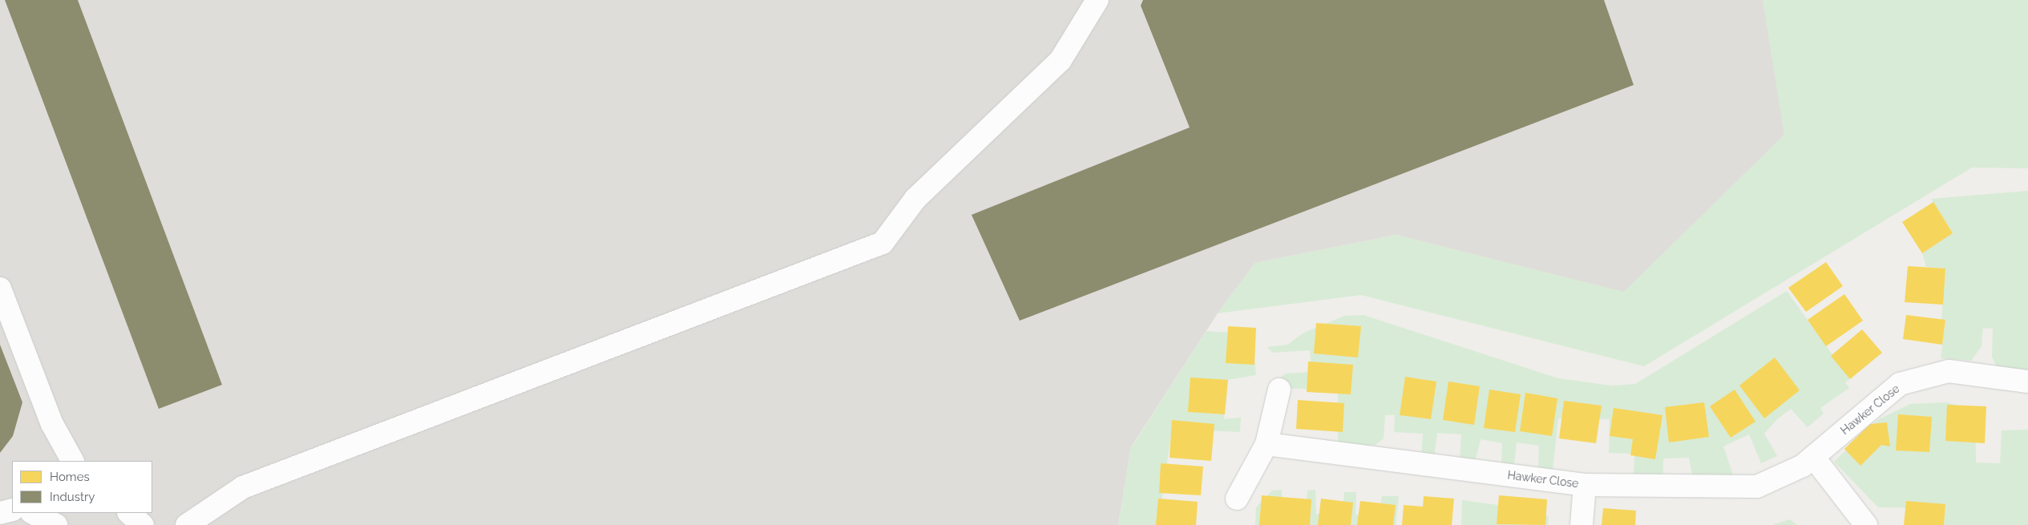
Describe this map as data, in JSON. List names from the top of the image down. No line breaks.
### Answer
{"streets":{"street":["Hawker Close"]},"legend":["Homes","Industry"]}
